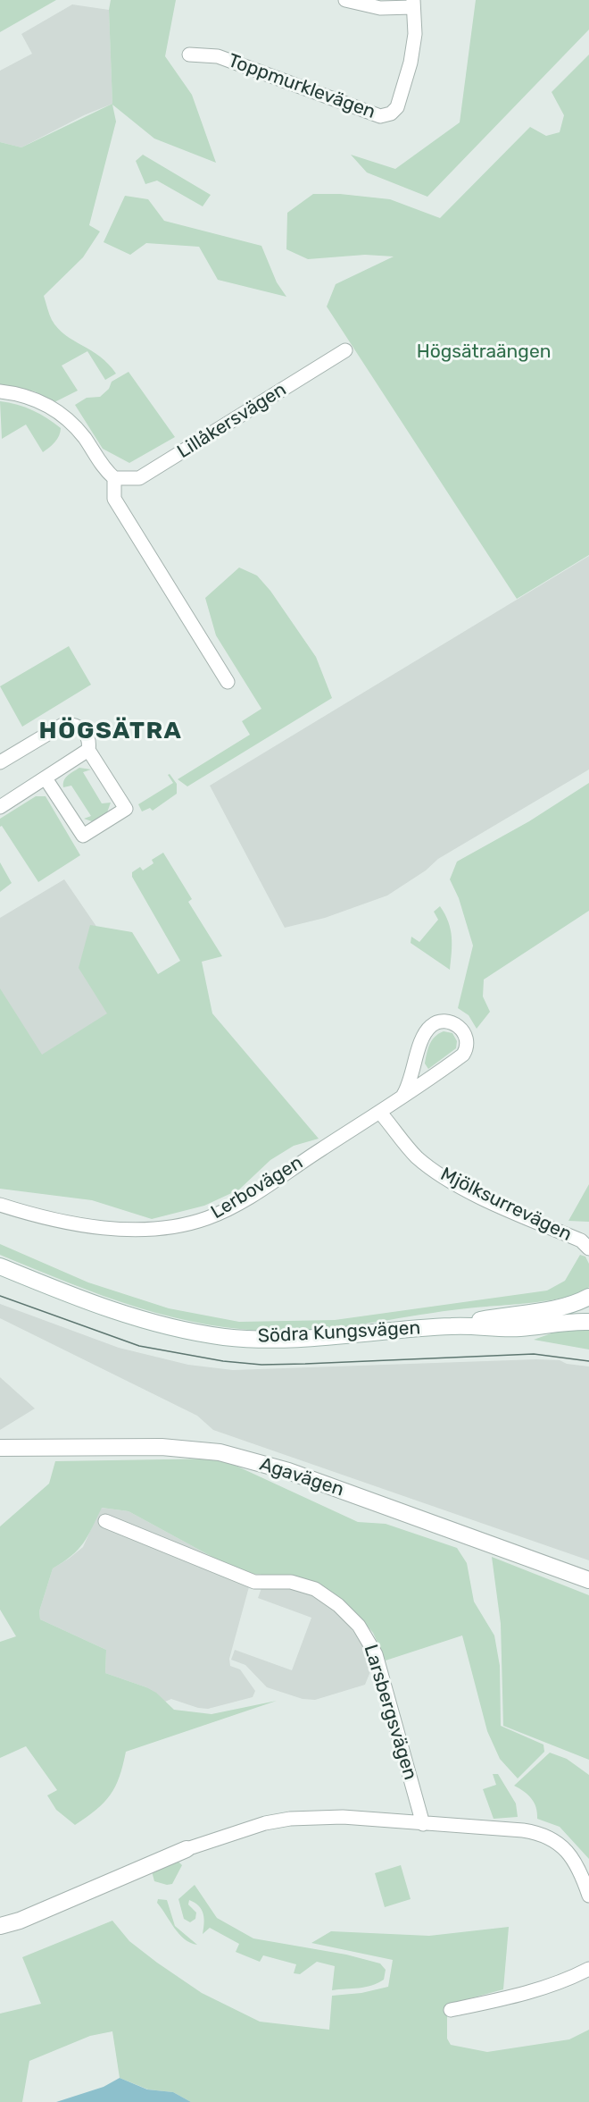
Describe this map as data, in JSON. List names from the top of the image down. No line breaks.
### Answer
{"streets":{"street":["Toppmurklevägen","Lillåkersvägen","Lerbovägen","Mjölksurrevägen","Södra Kungsvägen","Agavägen","Larsbergsvägen"]},"crossings":[["Lerbovägen","Mjölksurrevägen"]],"districts":["HÖGSÄTRA"],"parks":["Högsätraängen"]}
